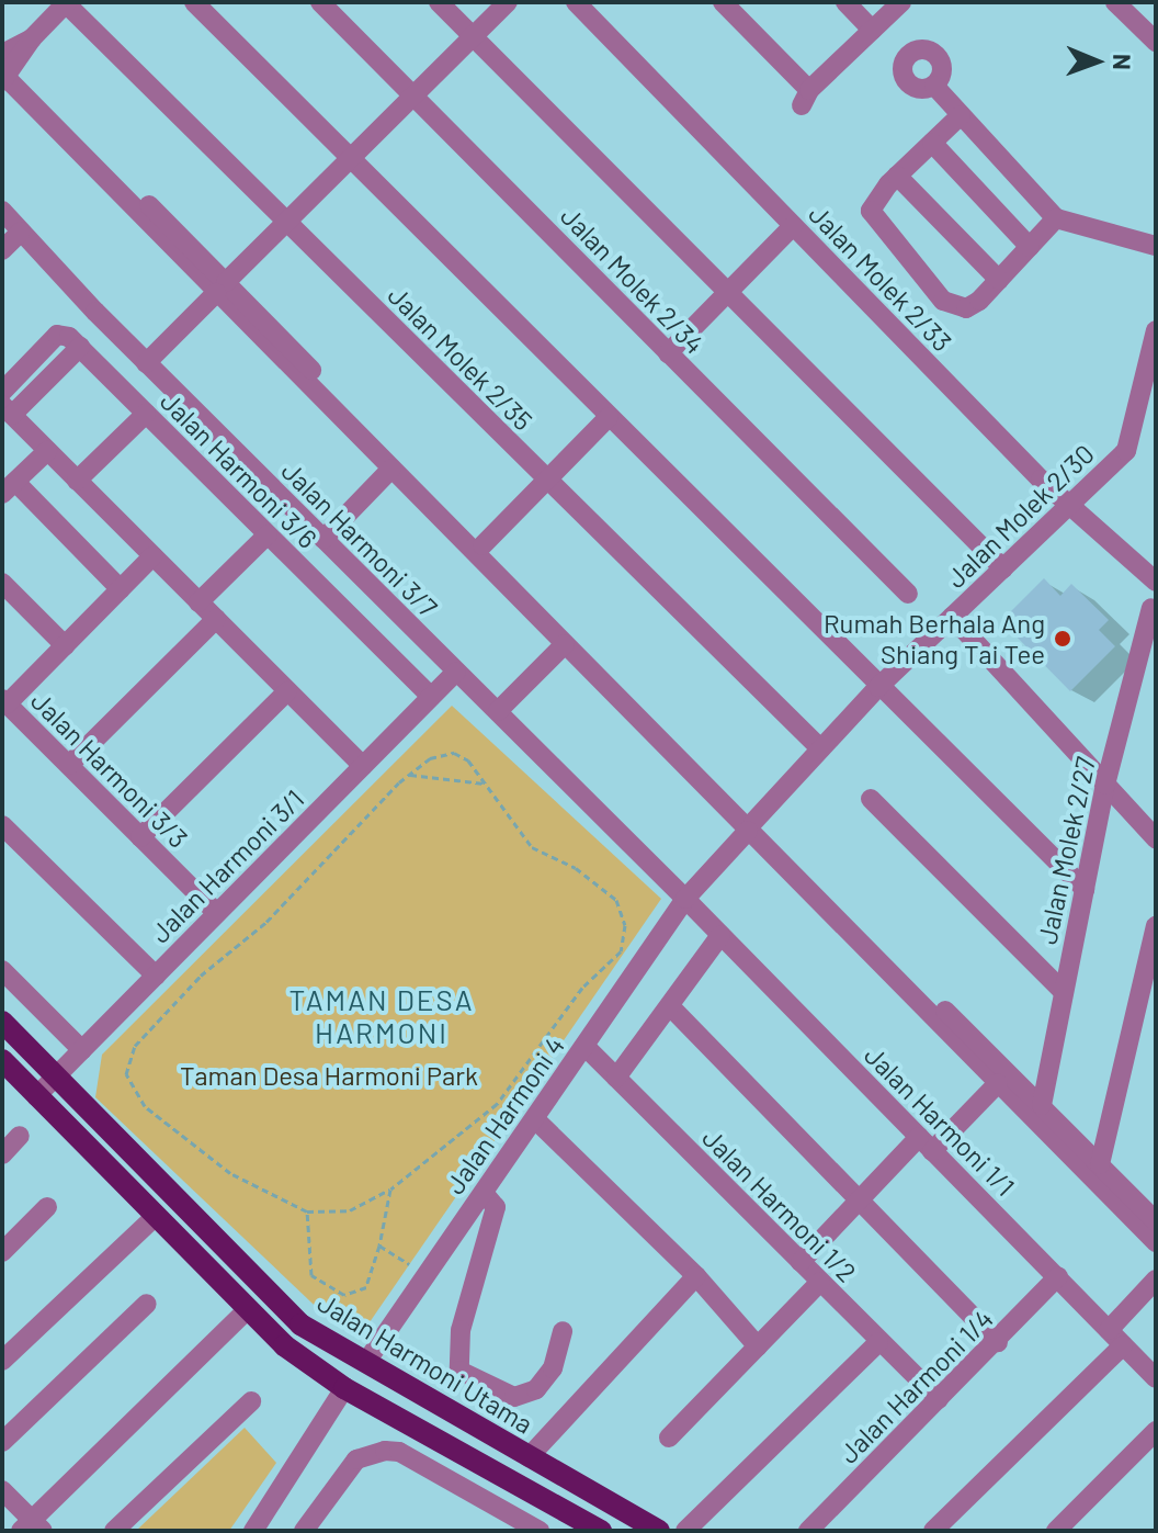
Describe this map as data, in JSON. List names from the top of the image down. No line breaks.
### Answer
{"streets":{"main road":["Jalan Harmoni Utama"],"street":["Jalan Molek 2/33","Jalan Molek 2/34","Jalan Molek 2/35","Jalan Harmoni 3/6","Jalan Molek 2/30","Jalan Harmoni 3/7","Jalan Harmoni 3/3","Jalan Molek 2/27","Jalan Harmoni 3/1","Jalan Harmoni 4","Jalan Harmoni 1/1","Jalan Harmoni 1/2","Jalan Harmoni 1/4"]},"crossings":[["Jalan Molek 2/33","Jalan Molek 2/30"],["Jalan Molek 2/35","Jalan Molek 2/30"],["Jalan Harmoni 3/6","Jalan Harmoni 3/1"],["Jalan Molek 2/30","Jalan Harmoni 4"],["Jalan Harmoni 3/7","Jalan Harmoni 3/1"],["Jalan Harmoni 3/7","Jalan Harmoni 4"],["Jalan Harmoni 3/7","Jalan Harmoni 1/1"],["Jalan Harmoni 3/3","Jalan Harmoni 3/1"],["Jalan Harmoni 3/1","Jalan Harmoni Utama"],["Jalan Harmoni 4","Jalan Harmoni 1/1"],["Jalan Harmoni 4","Jalan Harmoni 1/2"],["Jalan Harmoni 4","Jalan Harmoni Utama"],["Jalan Harmoni 1/1","Jalan Harmoni 1/4"],["Jalan Harmoni 1/2","Jalan Harmoni 1/4"]],"districts":["TAMAN DESA HARMONI"],"parks":["Taman Desa Harmoni Park"],"places":["Rumah Berhala Ang Shiang Tai Tee"],"north":"right"}
